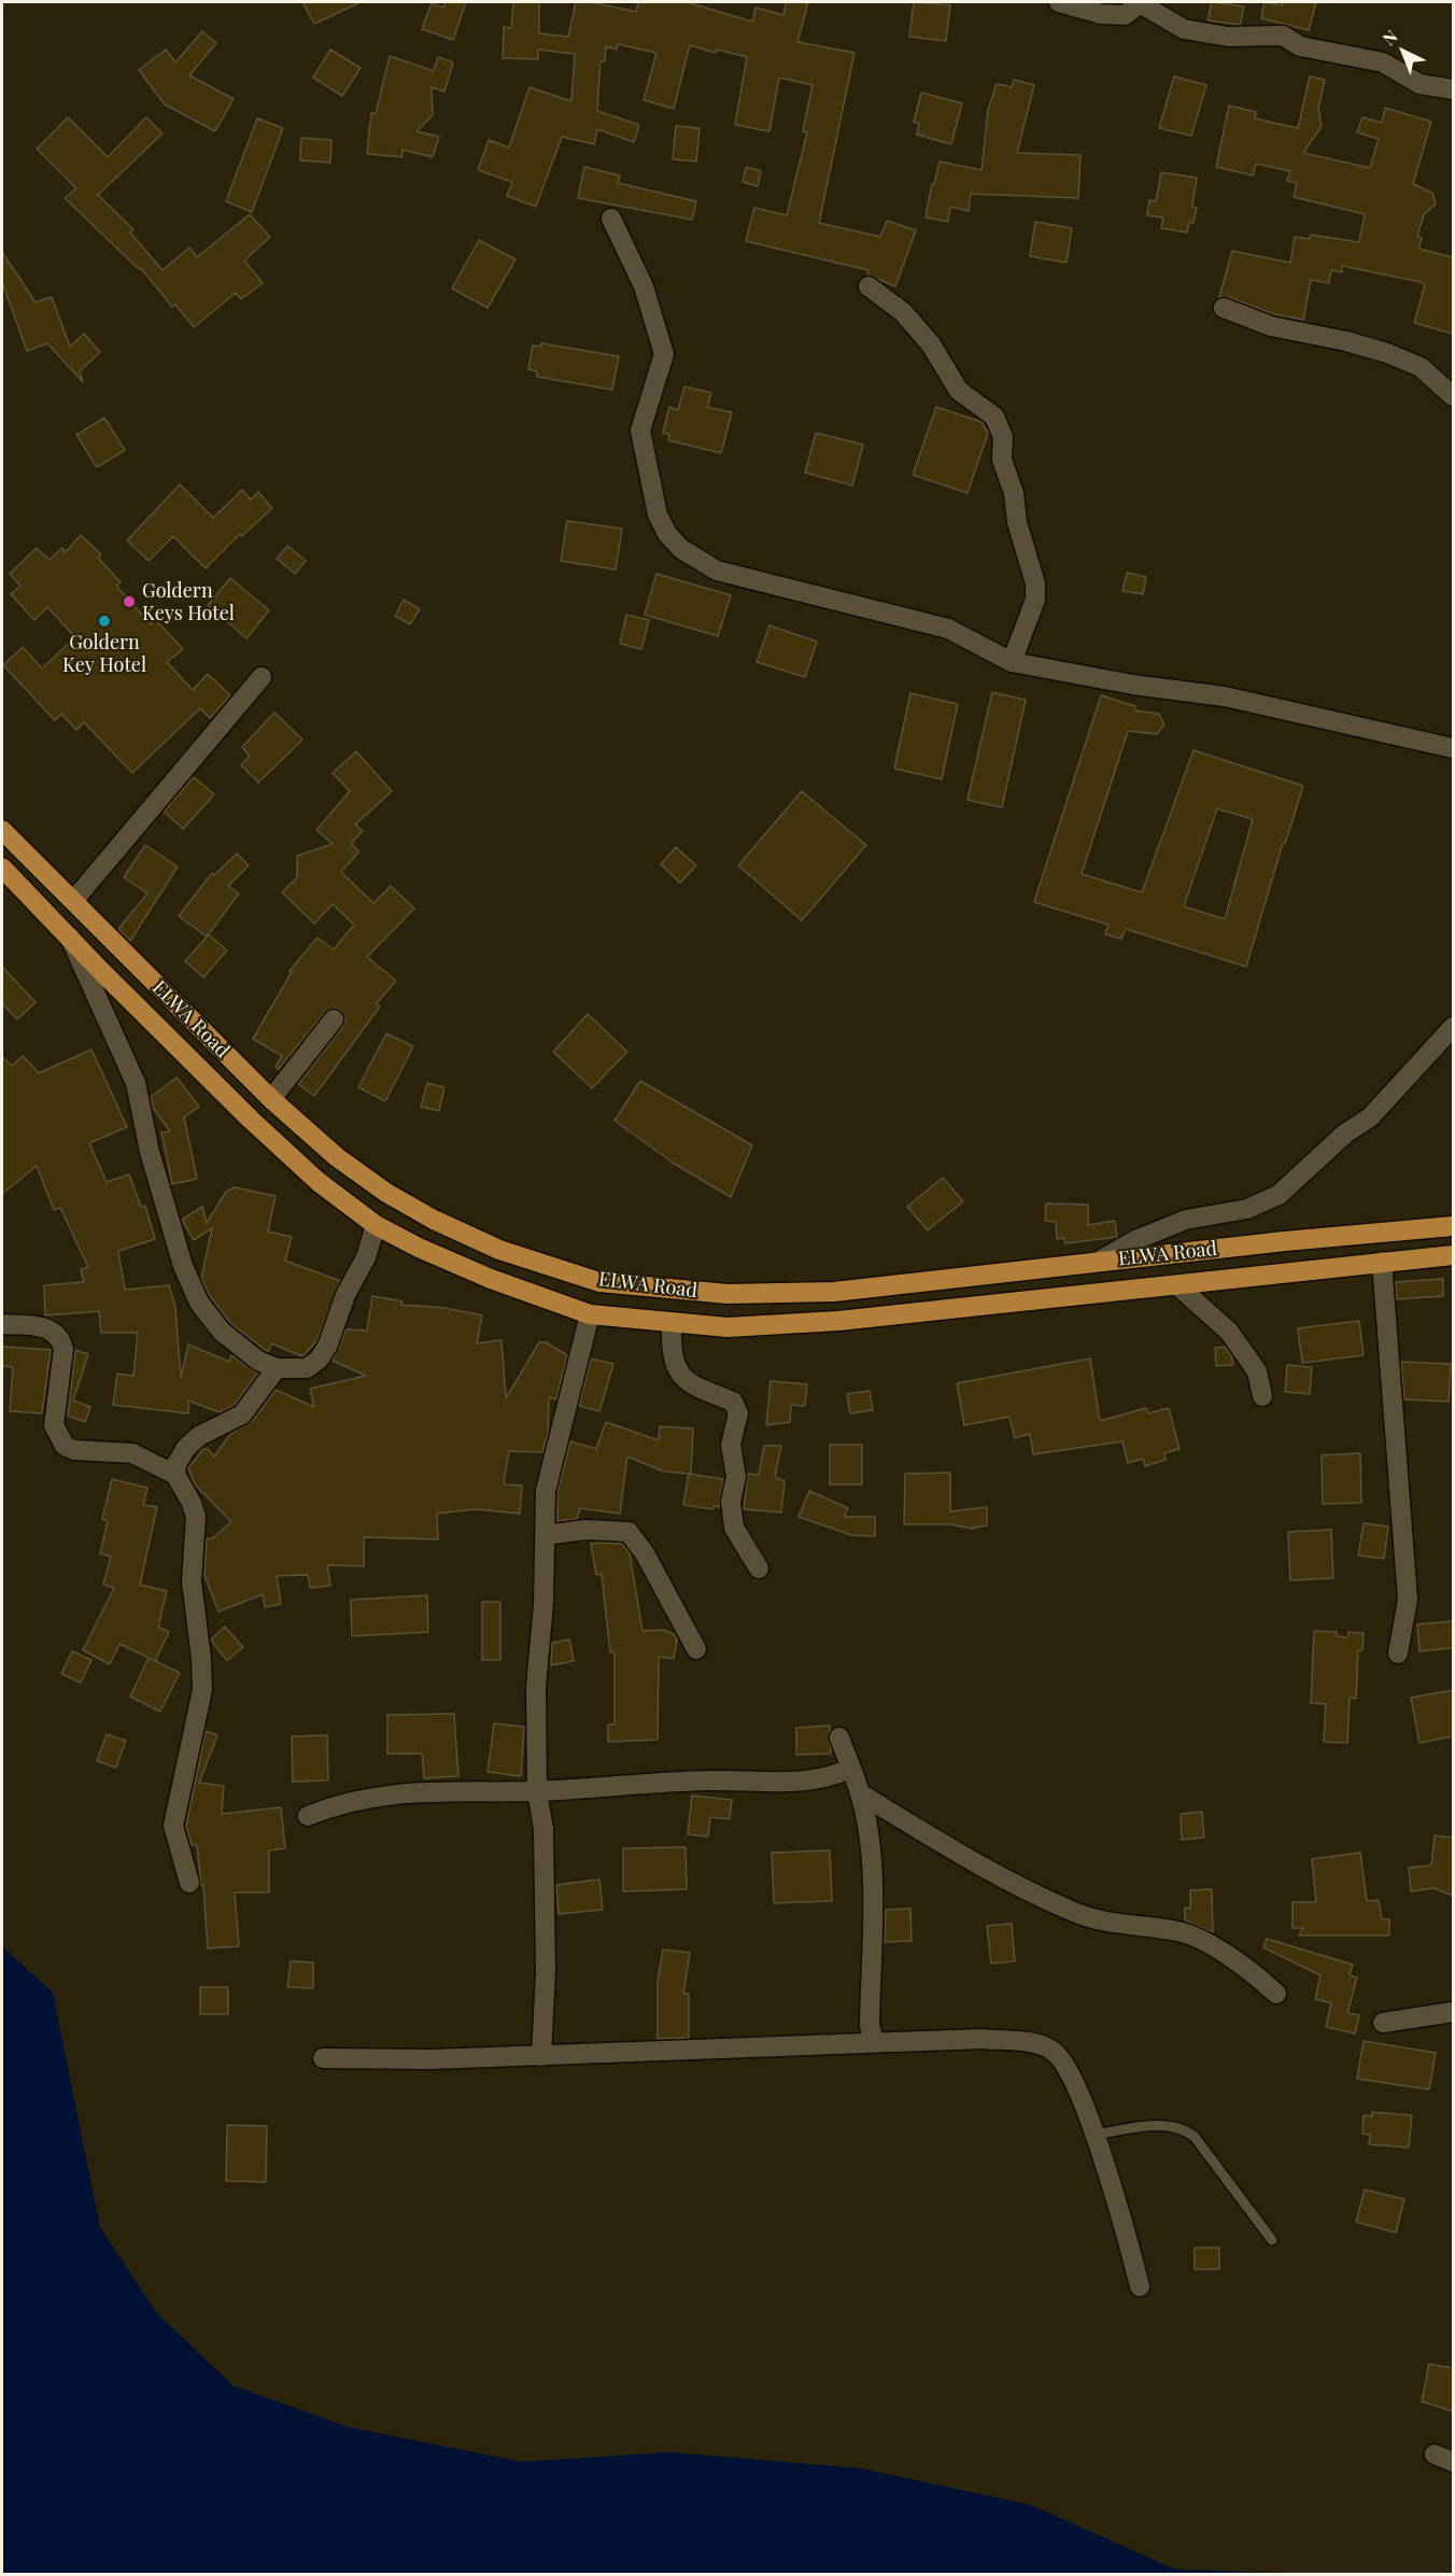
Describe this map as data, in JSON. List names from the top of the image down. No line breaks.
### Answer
{"streets":{"main road":["ELWA Road"]},"places":["Goldern Keys Hotel","Goldern Key Hotel"],"north":"top left"}
